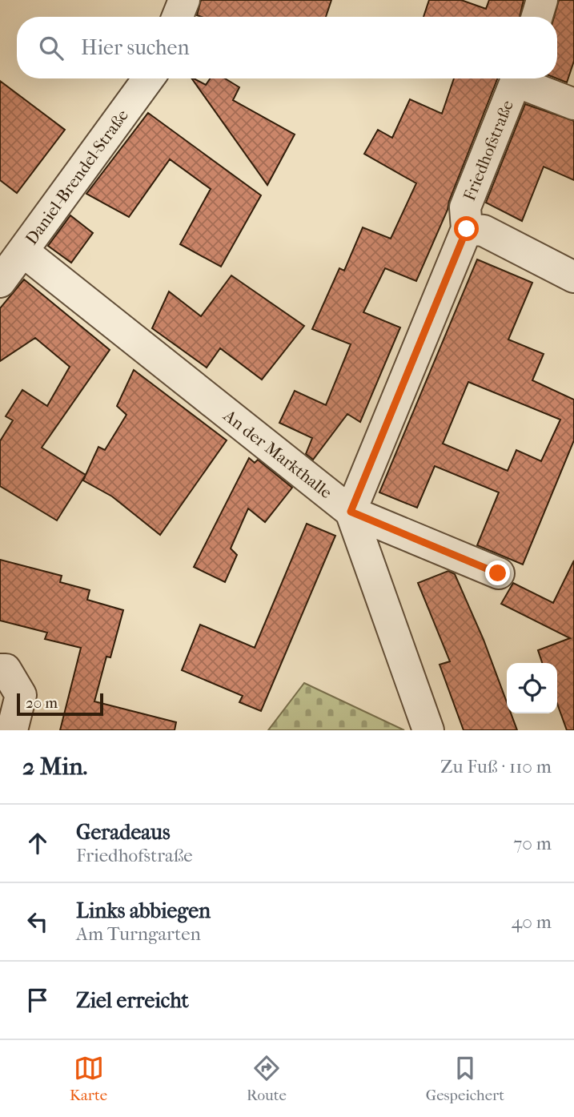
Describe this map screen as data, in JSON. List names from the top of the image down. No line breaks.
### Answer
{"streets":{"street":["Friedhofstraße","Daniel-Brendel-Straße","An der Markthalle"]},"crossings":[["Friedhofstraße","An der Markthalle"],["Daniel-Brendel-Straße","An der Markthalle"]],"scale_bar":"20 m","page":{"search":"Hier suchen","scale":"20 m","heading":["2 Min.","Zu Fuß · 110 m"],"list":[["Geradeaus","Friedhofstraße","70 m"],["Links abbiegen","Am Turngarten","40 m"],"Ziel erreicht"],"nav":["Karte","Route","Gespeichert"]}}
